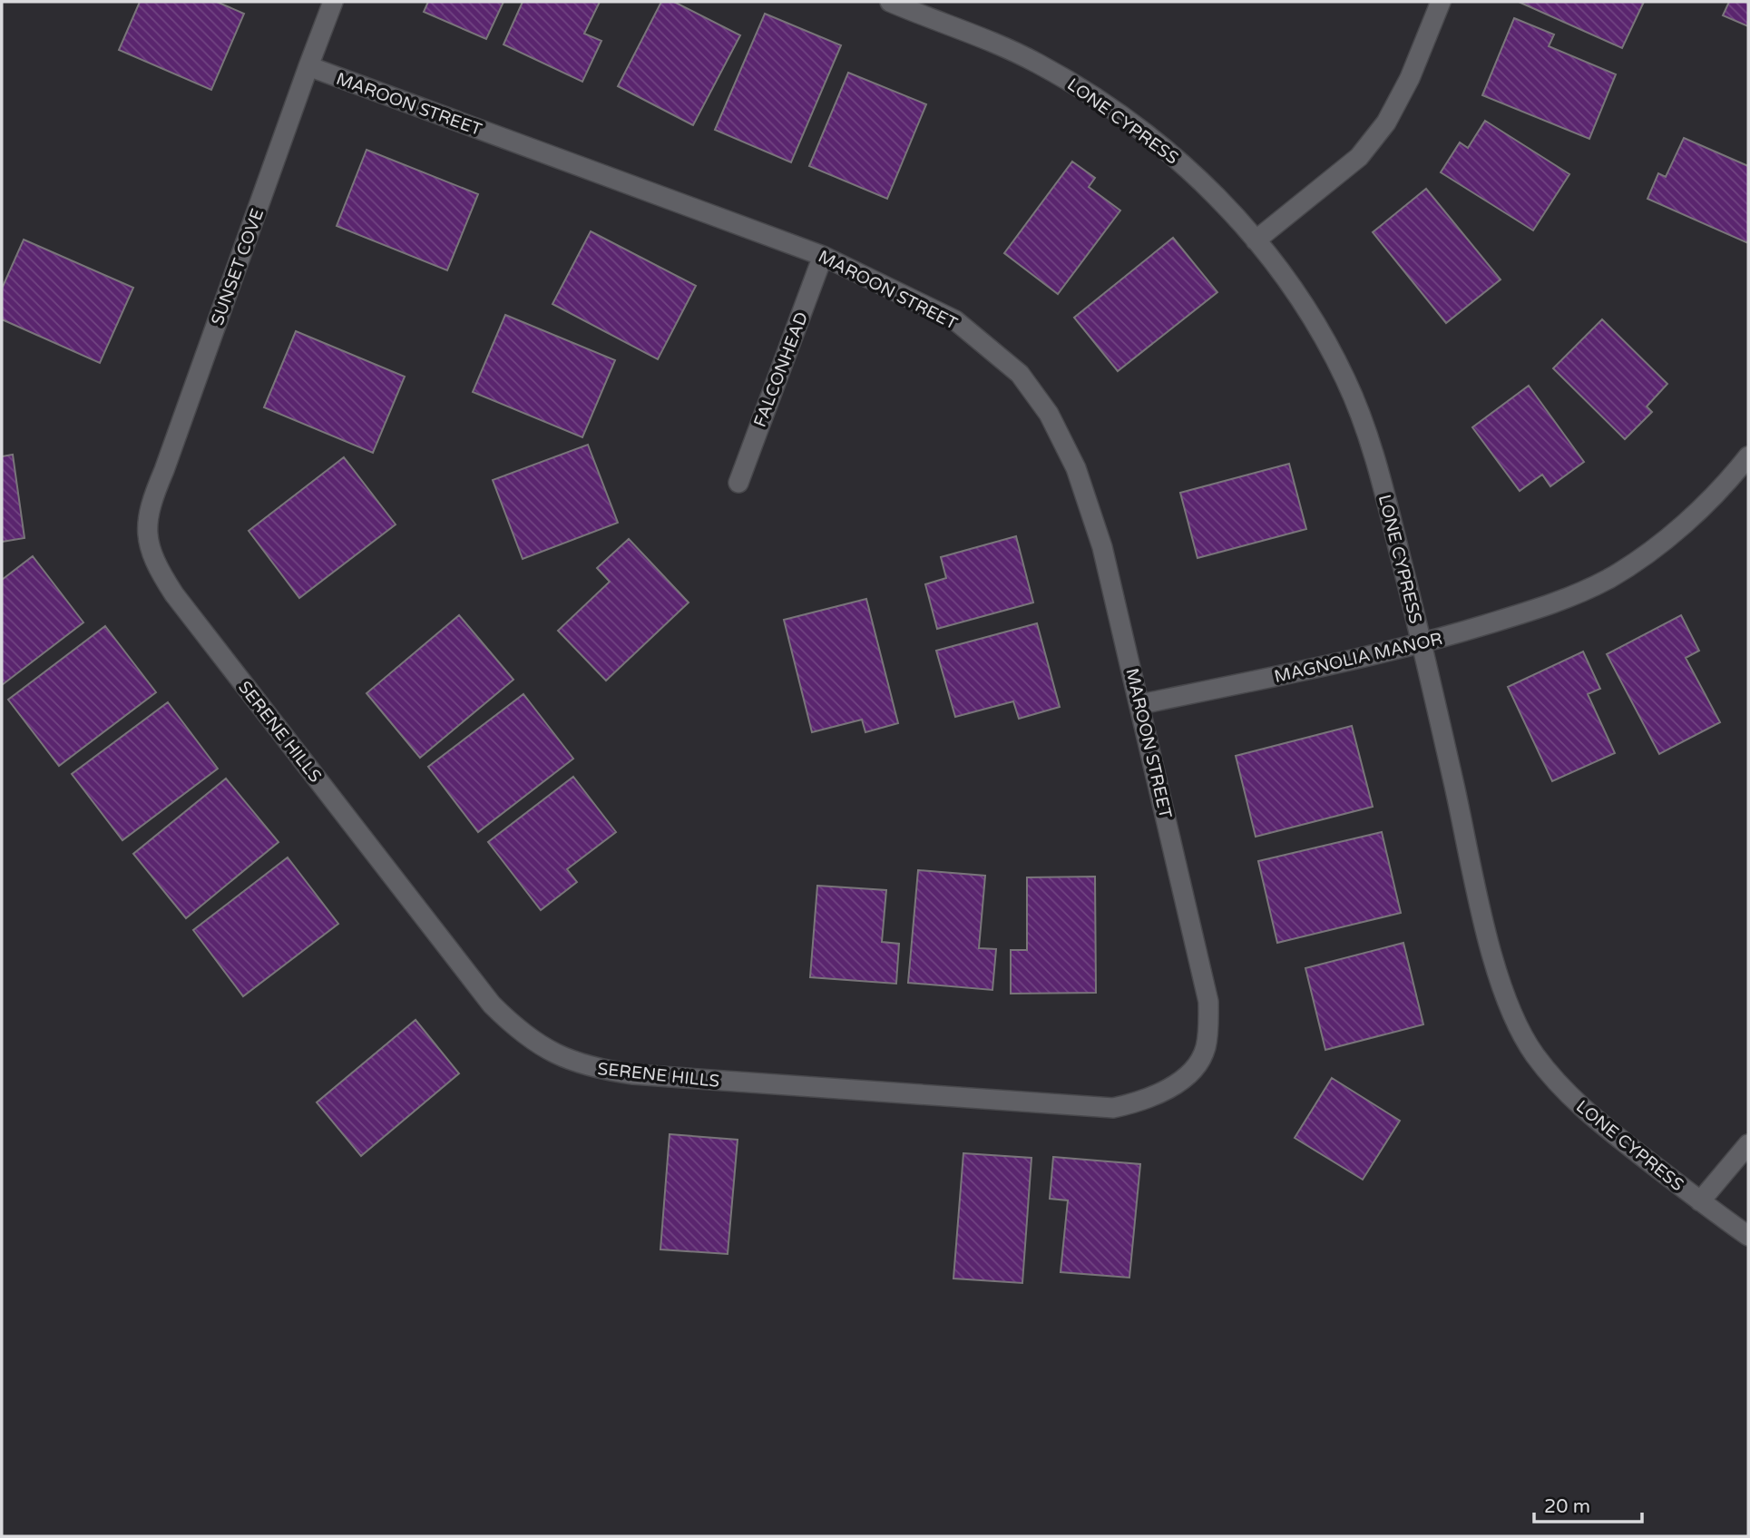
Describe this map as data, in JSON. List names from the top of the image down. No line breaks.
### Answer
{"streets":{"street":["MAROON STREET","LONE CYPRESS","SUNSET COVE","FALCONHEAD","MAGNOLIA MANOR","SERENE HILLS"]},"crossings":[["MAROON STREET","SUNSET COVE"],["MAROON STREET","FALCONHEAD"],["MAROON STREET","MAGNOLIA MANOR"],["MAROON STREET","SERENE HILLS"],["LONE CYPRESS","MAGNOLIA MANOR"],["SUNSET COVE","SERENE HILLS"]],"scale_bar":"20 m"}
